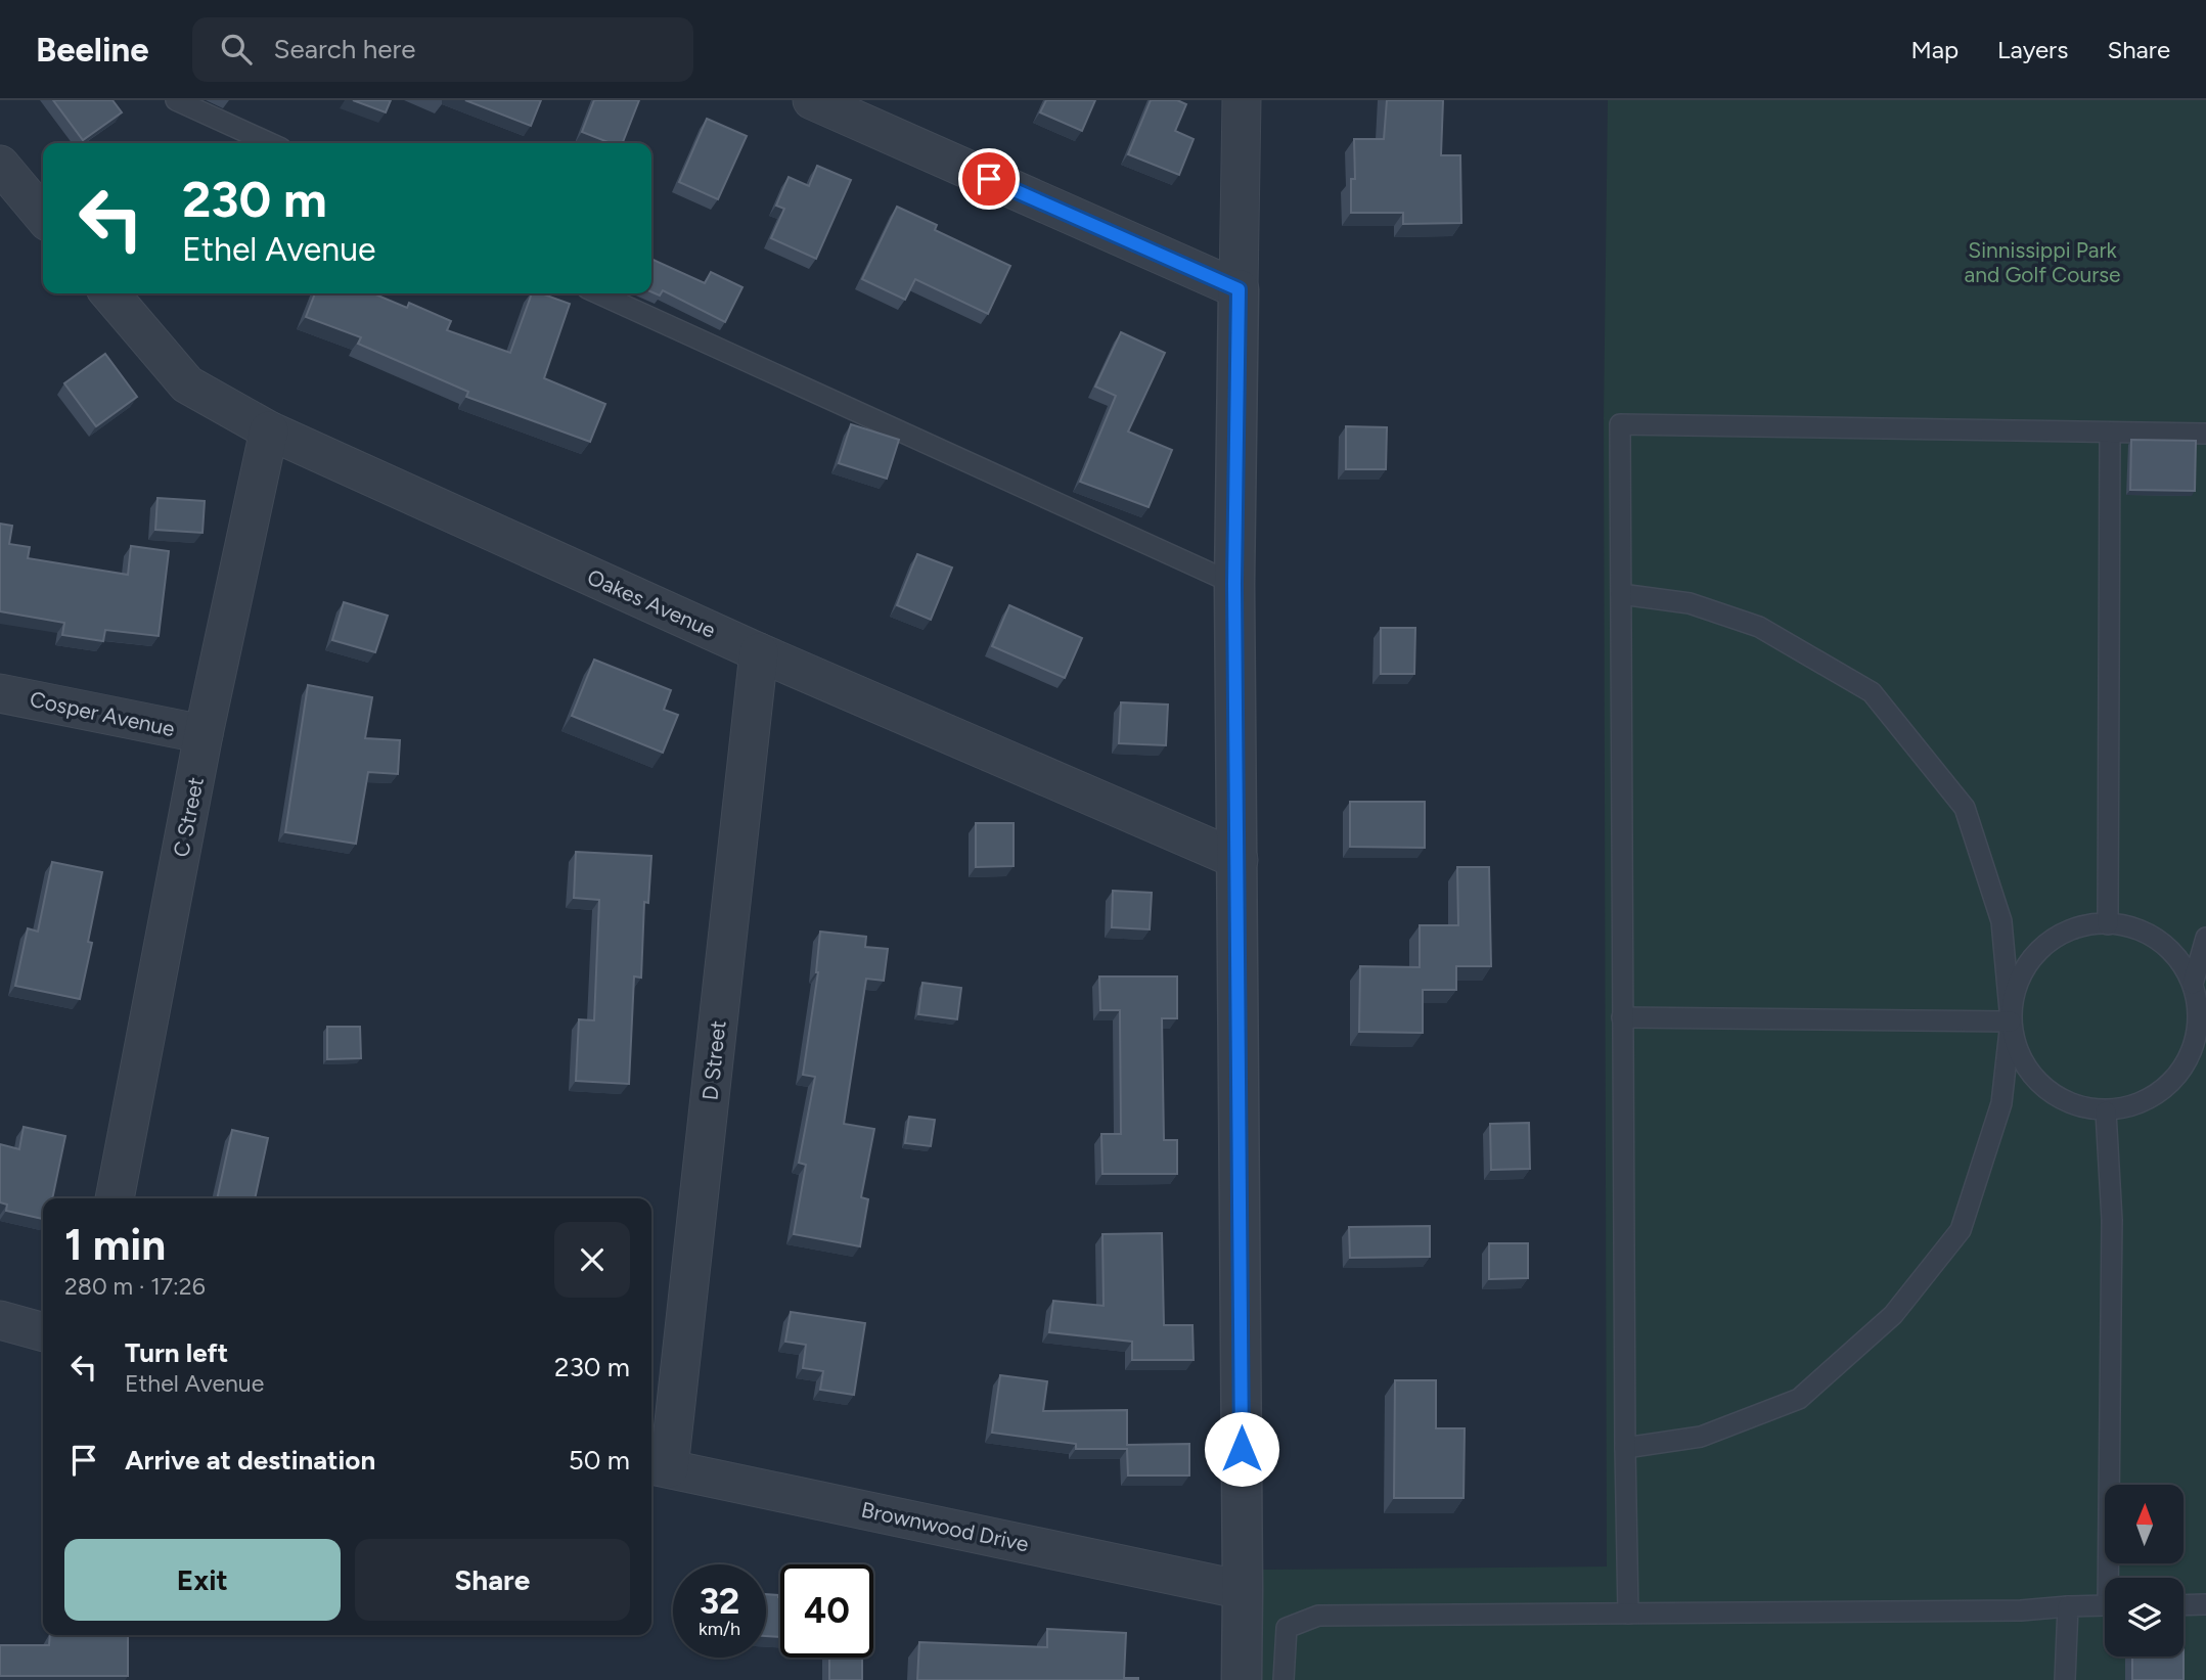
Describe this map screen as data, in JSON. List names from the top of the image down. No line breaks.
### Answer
{"streets":{"street":["Oakes Avenue","Cosper Avenue","C Street","D Street","Brownwood Drive"]},"crossings":[["Oakes Avenue","C Street"],["Oakes Avenue","D Street"],["Cosper Avenue","C Street"],["D Street","Brownwood Drive"]],"parks":["Sinnissippi Park and Golf Course"],"north":"top","page":{"header":"Beeline","search":"Search here","nav":["Map","Layers","Share"],"turn":["230 m","Ethel Avenue"],"heading":["1 min","280 m · 17:26"],"list":[{"name":"Turn left","note":"Ethel Avenue","value":"230 m"},{"name":"Arrive at destination","value":"50 m"}],"buttons":["Exit","Share"],"speed":"32 km/h","limit":"40"}}
